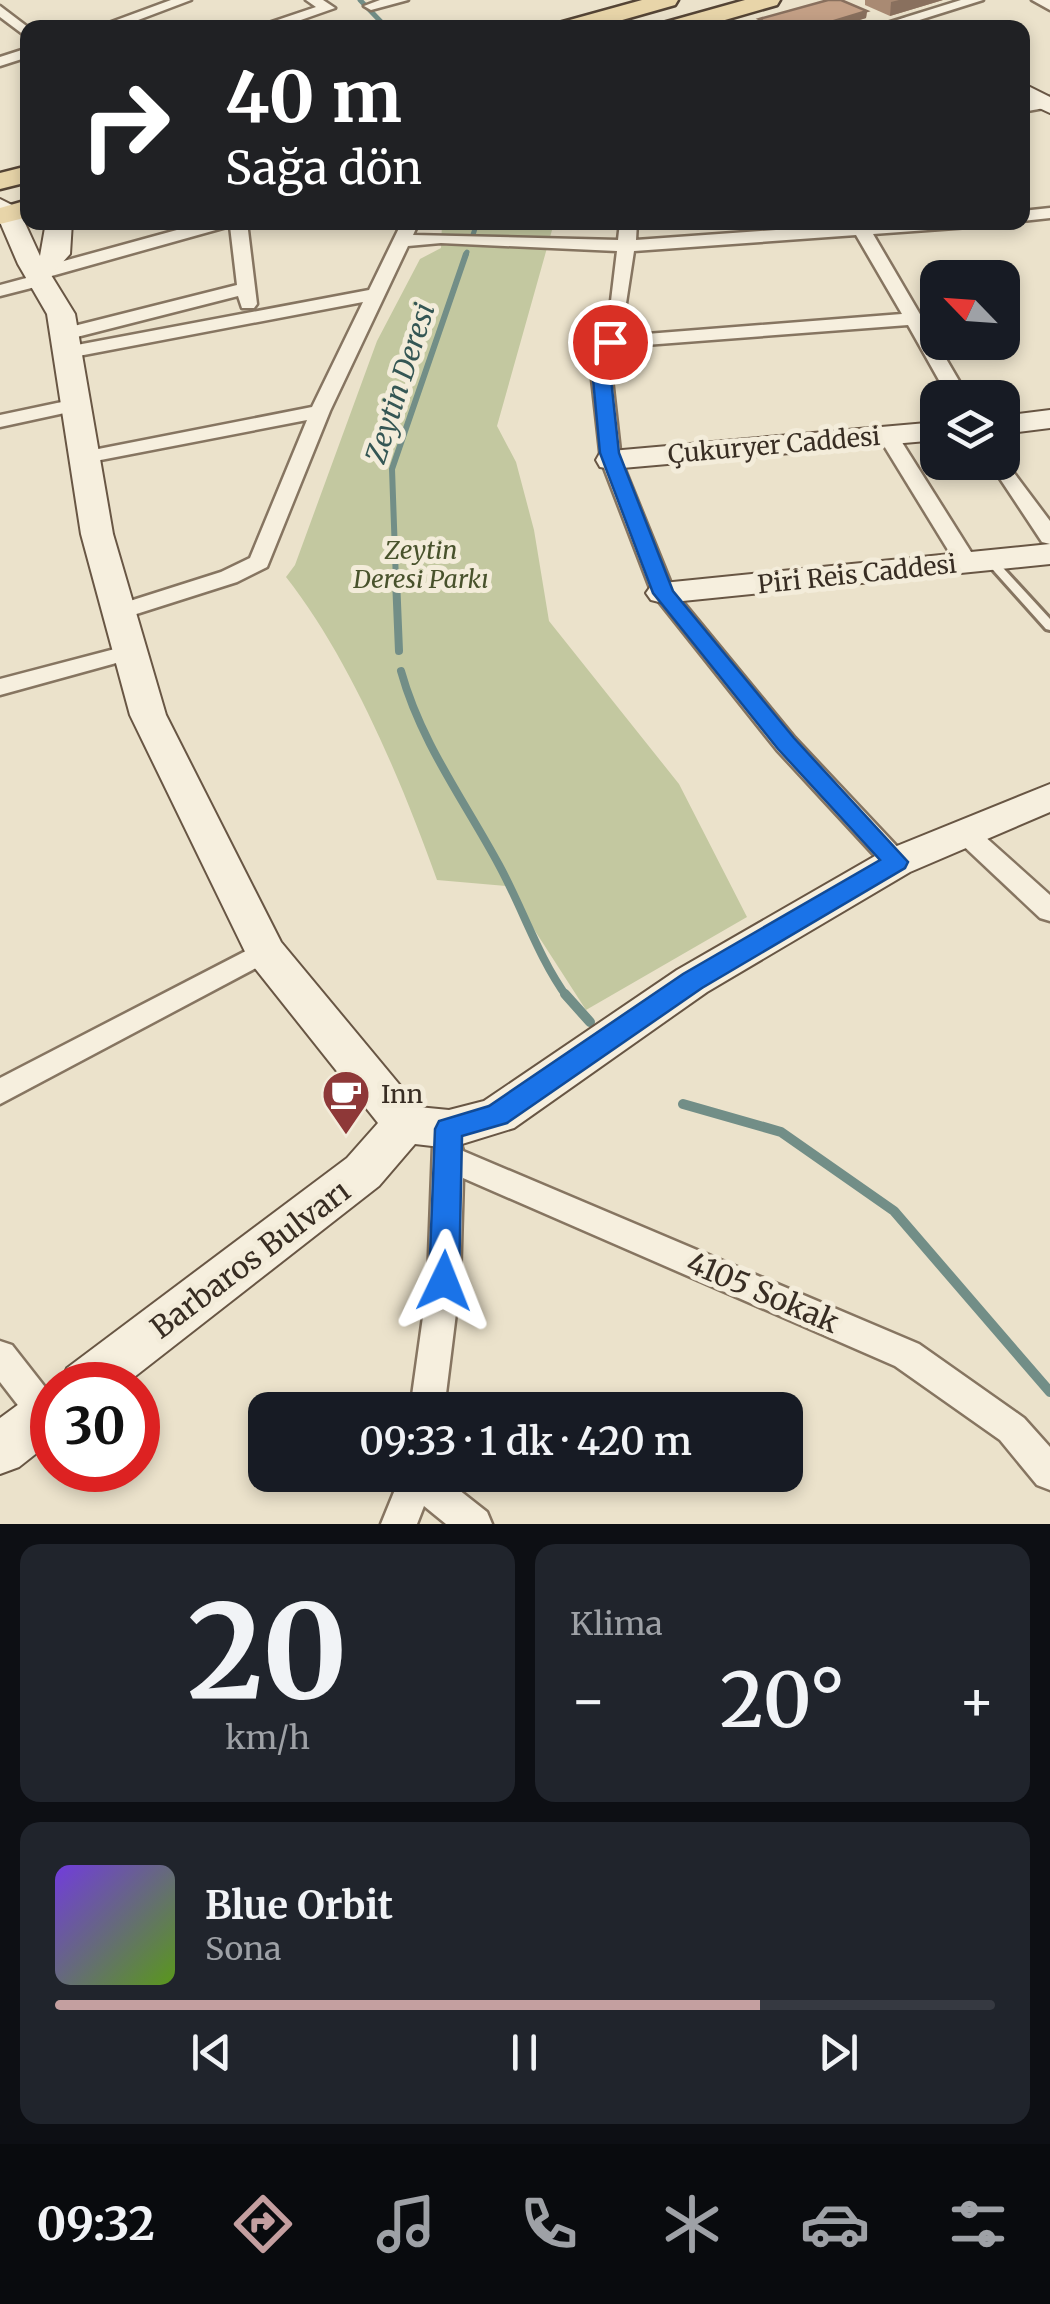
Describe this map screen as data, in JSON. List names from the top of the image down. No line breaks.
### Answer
{"streets":{"street":["Çukuryer Caddesi","Piri Reis Caddesi","Barbaros Bulvarı","4105 Sokak"]},"crossings":[["Barbaros Bulvarı","4105 Sokak"]],"water":["Zeytin Deresi"],"parks":["Zeytin Deresi Parkı"],"places":{"cafe":["Inn"]},"north":"top left","page":{"turn":["40 m","Sağa dön"],"limit":"30","trip":"09:33 · 1 dk · 420 m","tile":[["20","km/h"],"Klima"],"heat":["−","20°","+"],"song":["Blue Orbit","Sona"],"tabs":"09:32"}}
